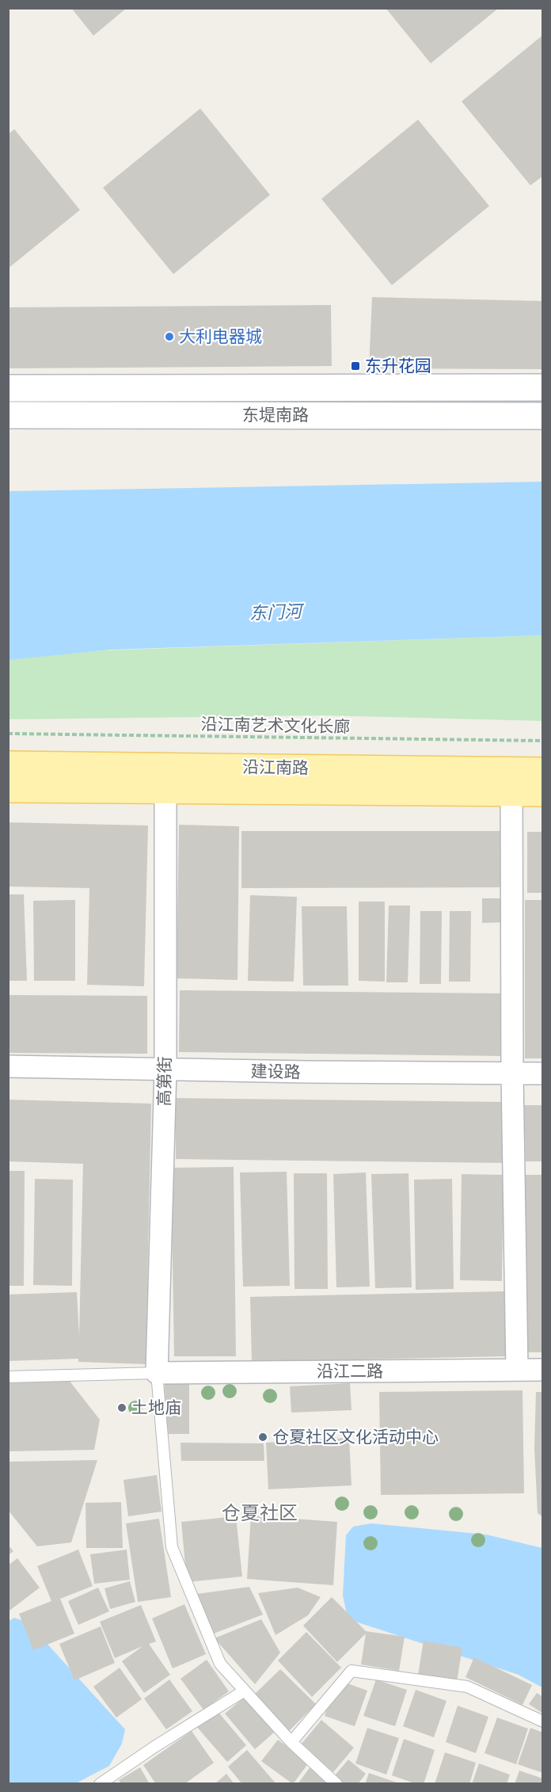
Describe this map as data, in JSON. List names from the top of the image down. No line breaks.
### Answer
{"streets":{"main road":["东堤南路","沿江南路"],"street":["建设路","高第街","沿江二路"],"path":["沿江南艺术文化长廊"]},"crossings":[["沿江南路","高第街"],["建设路","高第街"],["高第街","沿江二路"]],"districts":["仓夏社区"],"water":["东门河"],"places":{"other":["大利电器城","土地庙","仓夏社区文化活动中心"],"transit":["东升花园"]}}
